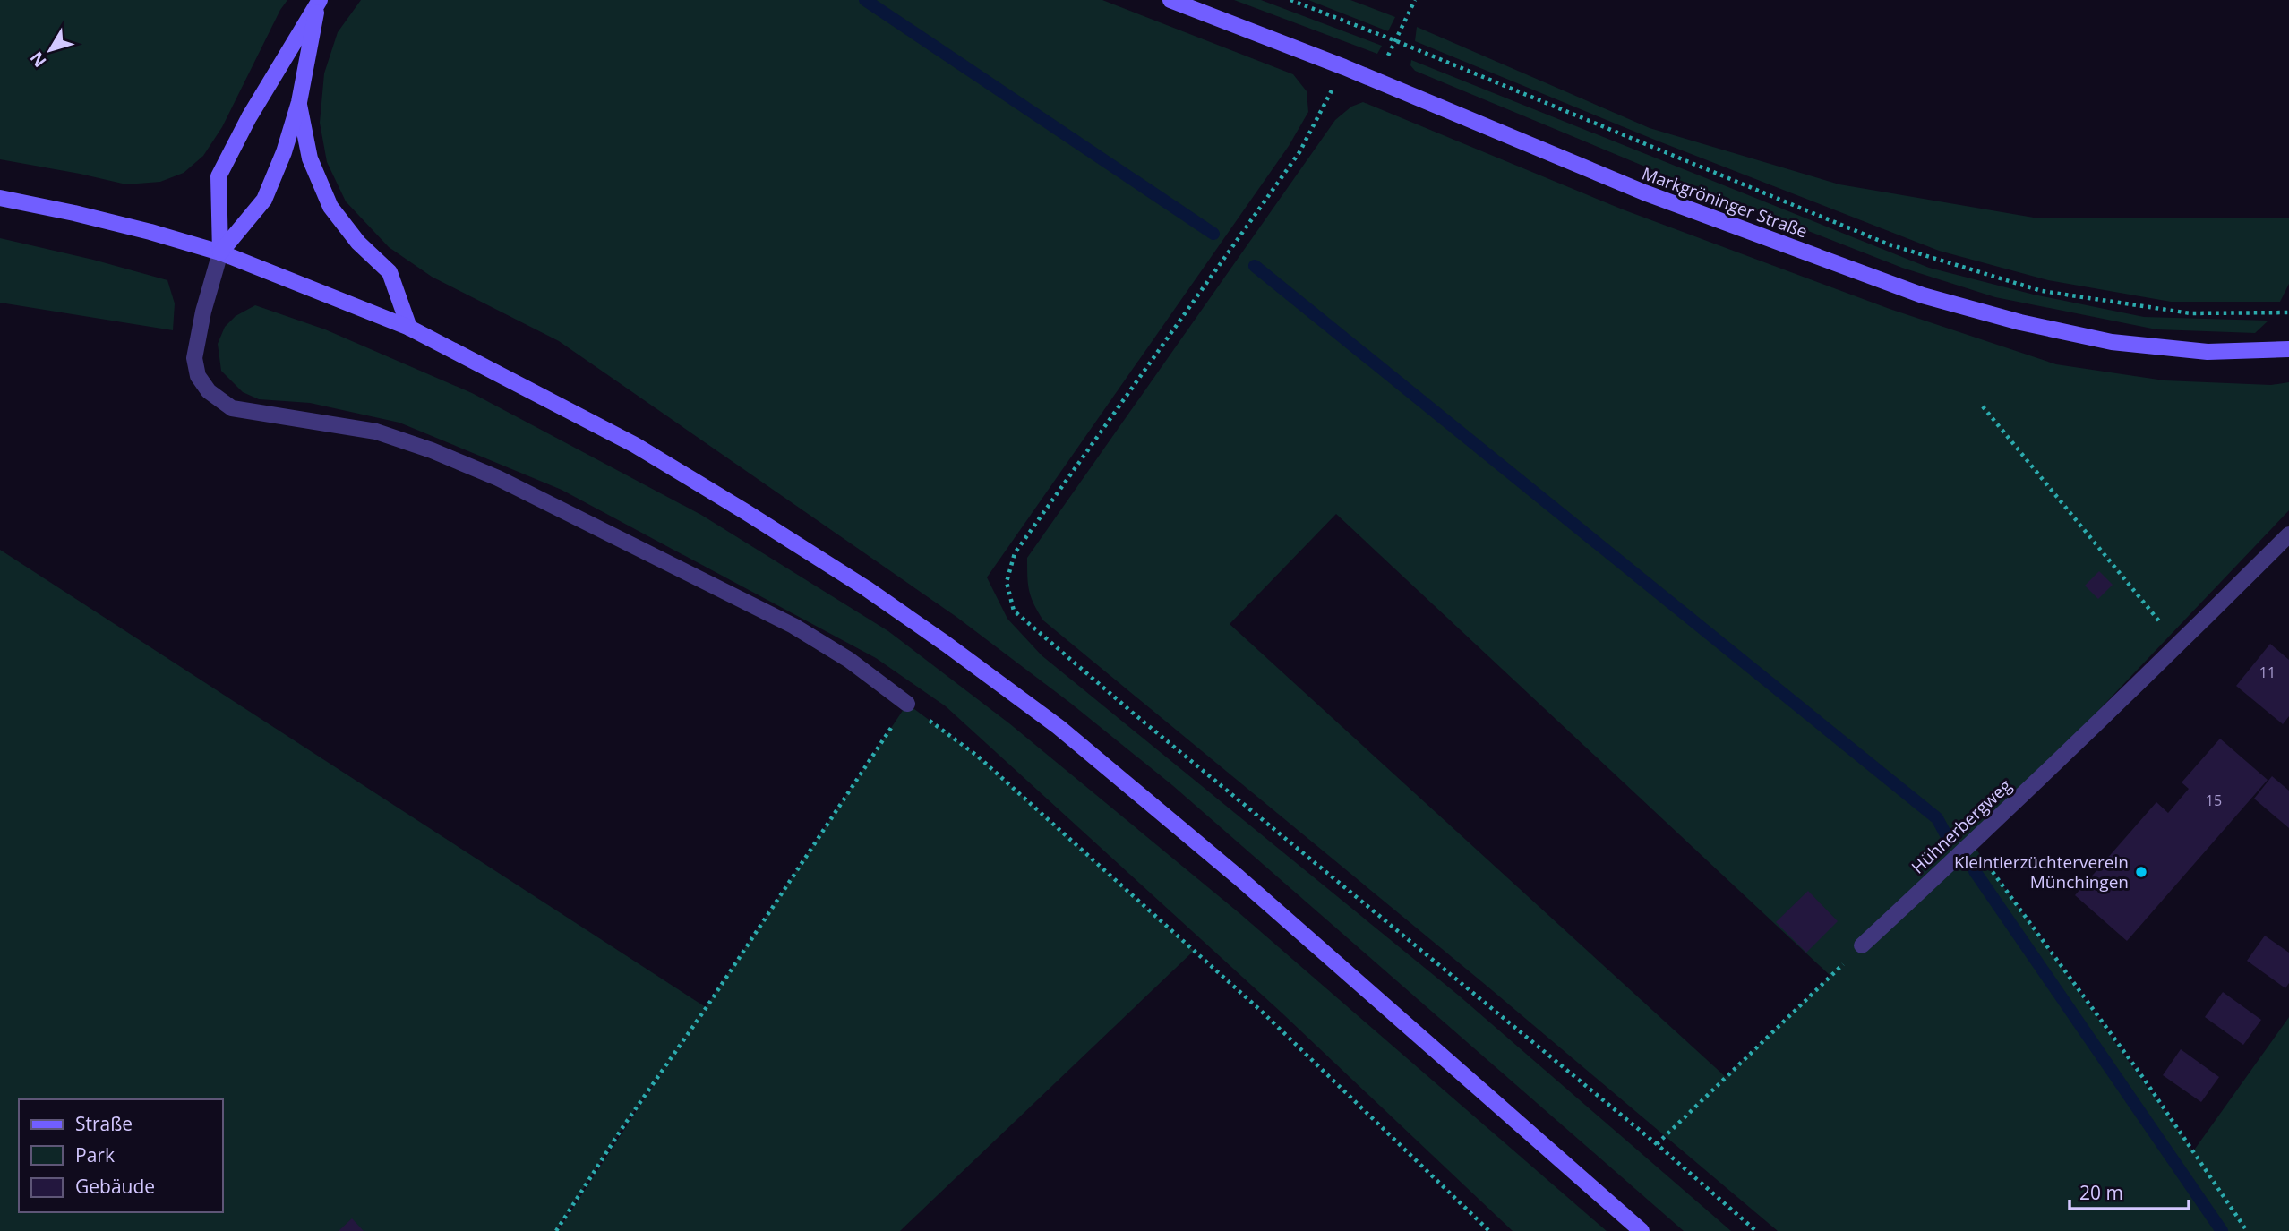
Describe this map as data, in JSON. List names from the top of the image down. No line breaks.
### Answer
{"streets":{"street":["Markgröninger Straße","Hühnerbergweg"]},"places":["Kleintierzüchterverein Münchingen"],"house_numbers":["11","15"],"legend":["Straße","Park","Gebäude"],"scale_bar":"20 m","north":"bottom left"}
